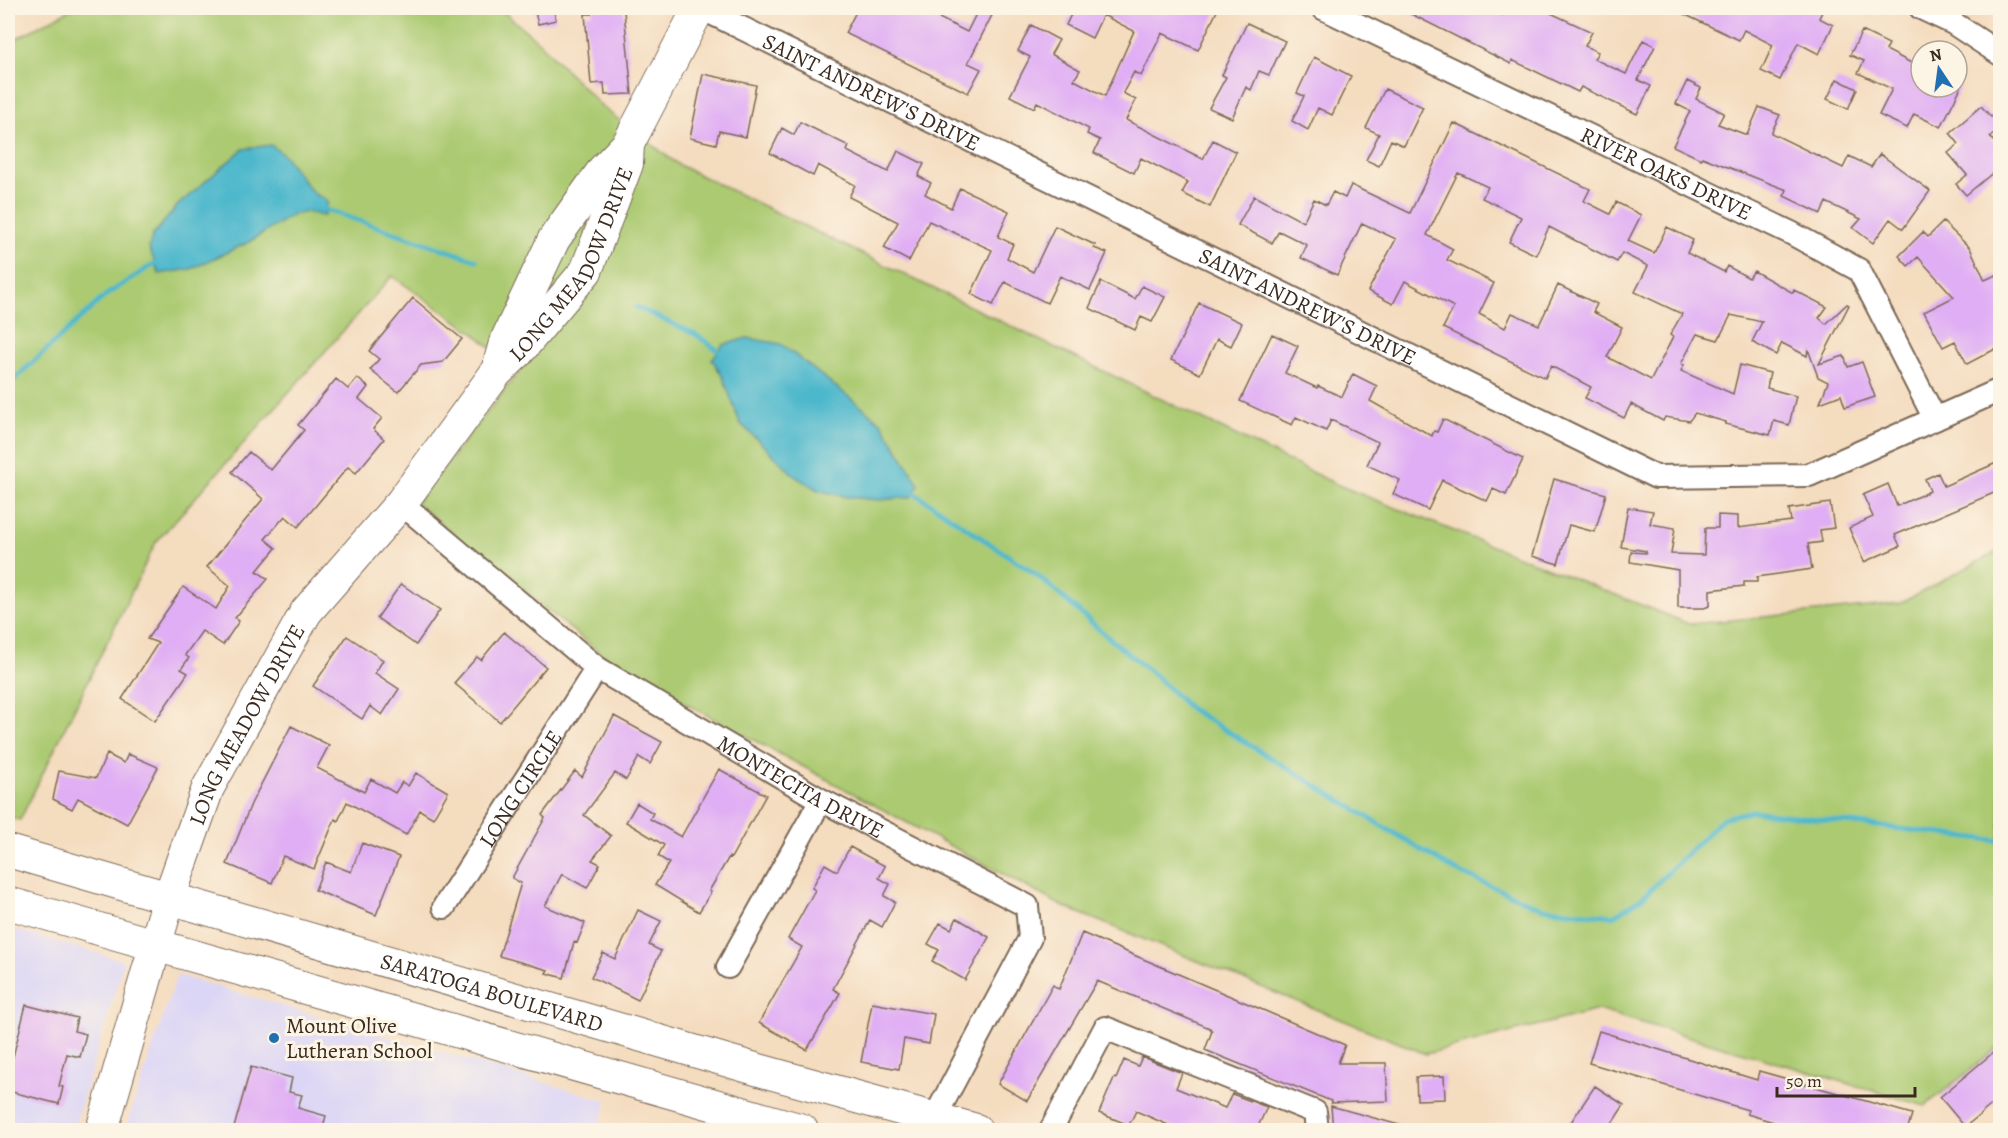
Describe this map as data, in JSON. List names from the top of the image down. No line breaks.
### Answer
{"streets":{"main road":["LONG MEADOW DRIVE","SARATOGA BOULEVARD"],"street":["SAINT ANDREW'S DRIVE","RIVER OAKS DRIVE","MONTECITA DRIVE","LONG CIRCLE"]},"crossings":[["SAINT ANDREW'S DRIVE","RIVER OAKS DRIVE"],["SAINT ANDREW'S DRIVE","LONG MEADOW DRIVE"],["LONG MEADOW DRIVE","MONTECITA DRIVE"],["LONG MEADOW DRIVE","SARATOGA BOULEVARD"],["MONTECITA DRIVE","LONG CIRCLE"],["MONTECITA DRIVE","SARATOGA BOULEVARD"]],"places":["Mount Olive Lutheran School"],"scale_bar":"50 m","north":"top"}
